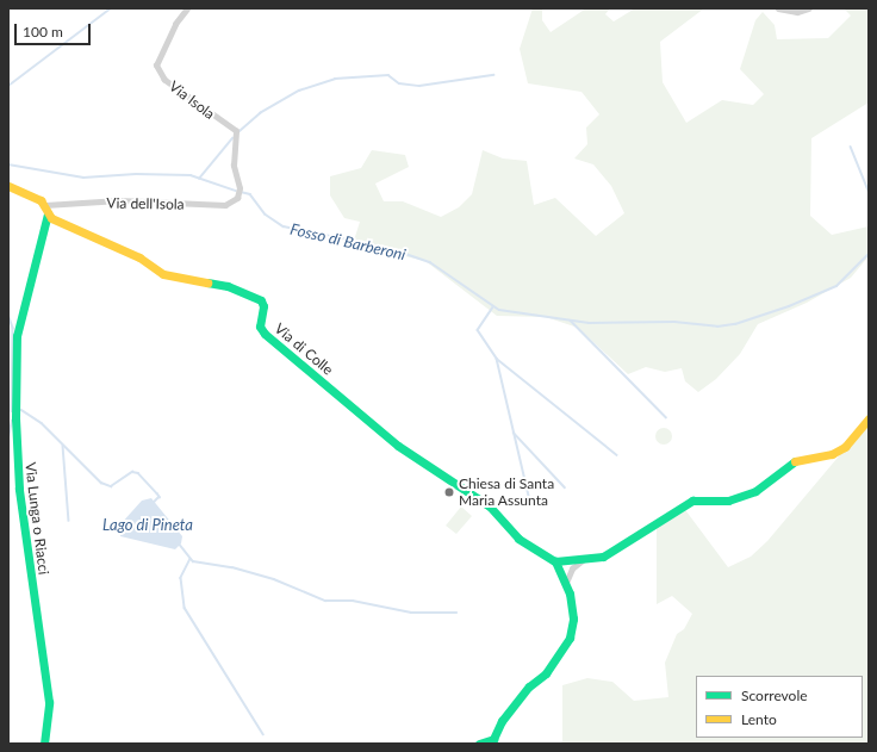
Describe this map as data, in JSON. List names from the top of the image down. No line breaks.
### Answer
{"streets":{"street":["Via Isola","Via dell'Isola","Via di Colle","Via Lunga o Riacci"]},"crossings":[["Via Isola","Via dell'Isola"],["Via di Colle","Via Lunga o Riacci"]],"water":["Fosso di Barberoni","Lago di Pineta"],"places":["Chiesa di Santa Maria Assunta"],"legend":["Scorrevole","Lento"],"scale_bar":"100 m"}
